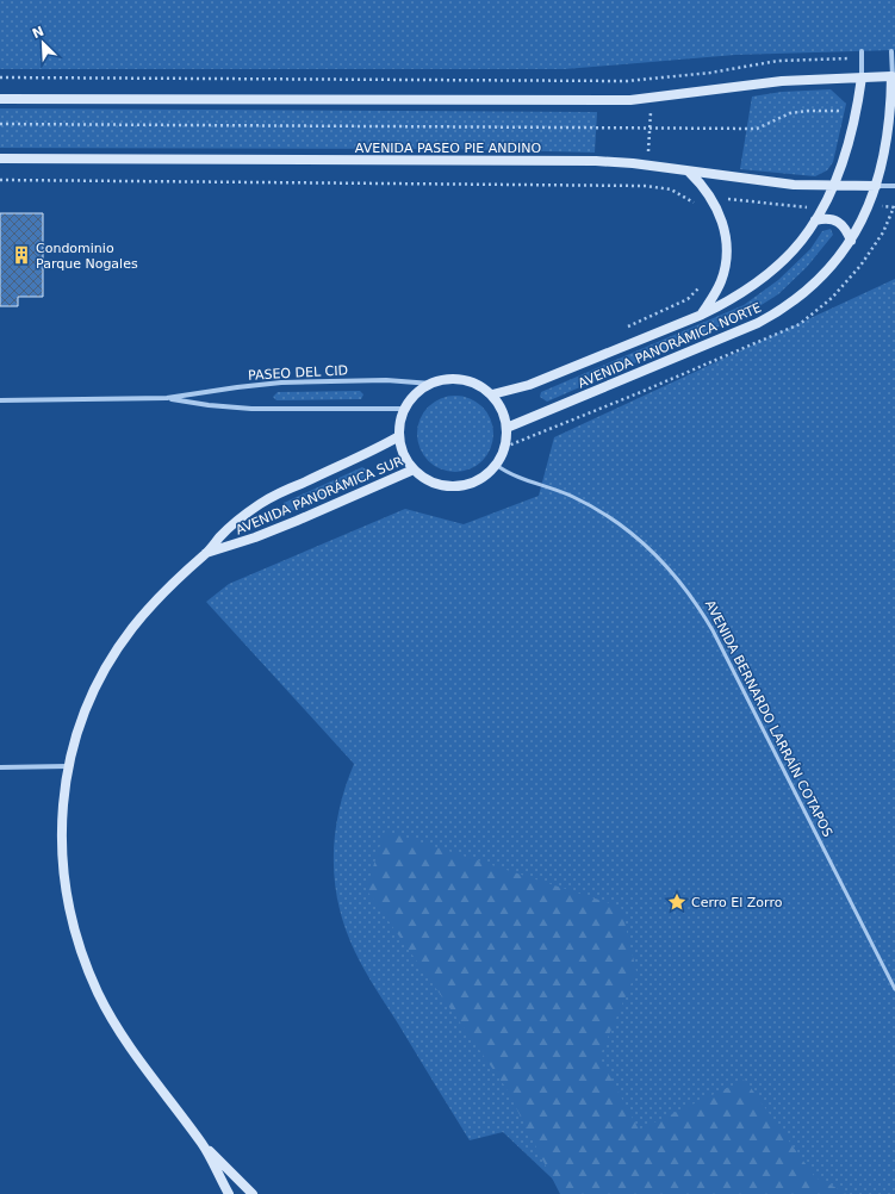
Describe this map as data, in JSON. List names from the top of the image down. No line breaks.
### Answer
{"streets":{"street":["AVENIDA PASEO PIE ANDINO","AVENIDA PANORÁMICA NORTE","PASEO DEL CID","AVENIDA PANORÁMICA SUR"],"lane":["AVENIDA BERNARDO LARRAÍN COTAPOS"]},"crossings":[["AVENIDA PASEO PIE ANDINO","AVENIDA PANORÁMICA NORTE"],["AVENIDA PANORÁMICA NORTE","PASEO DEL CID"],["AVENIDA PANORÁMICA NORTE","AVENIDA PANORÁMICA SUR"],["AVENIDA PANORÁMICA NORTE","AVENIDA BERNARDO LARRAÍN COTAPOS"],["PASEO DEL CID","AVENIDA PANORÁMICA SUR"],["PASEO DEL CID","AVENIDA BERNARDO LARRAÍN COTAPOS"],["AVENIDA PANORÁMICA SUR","AVENIDA BERNARDO LARRAÍN COTAPOS"]],"places":{"building":["Condominio Parque Nogales"],"place":["Cerro El Zorro"]},"north":"top left"}
